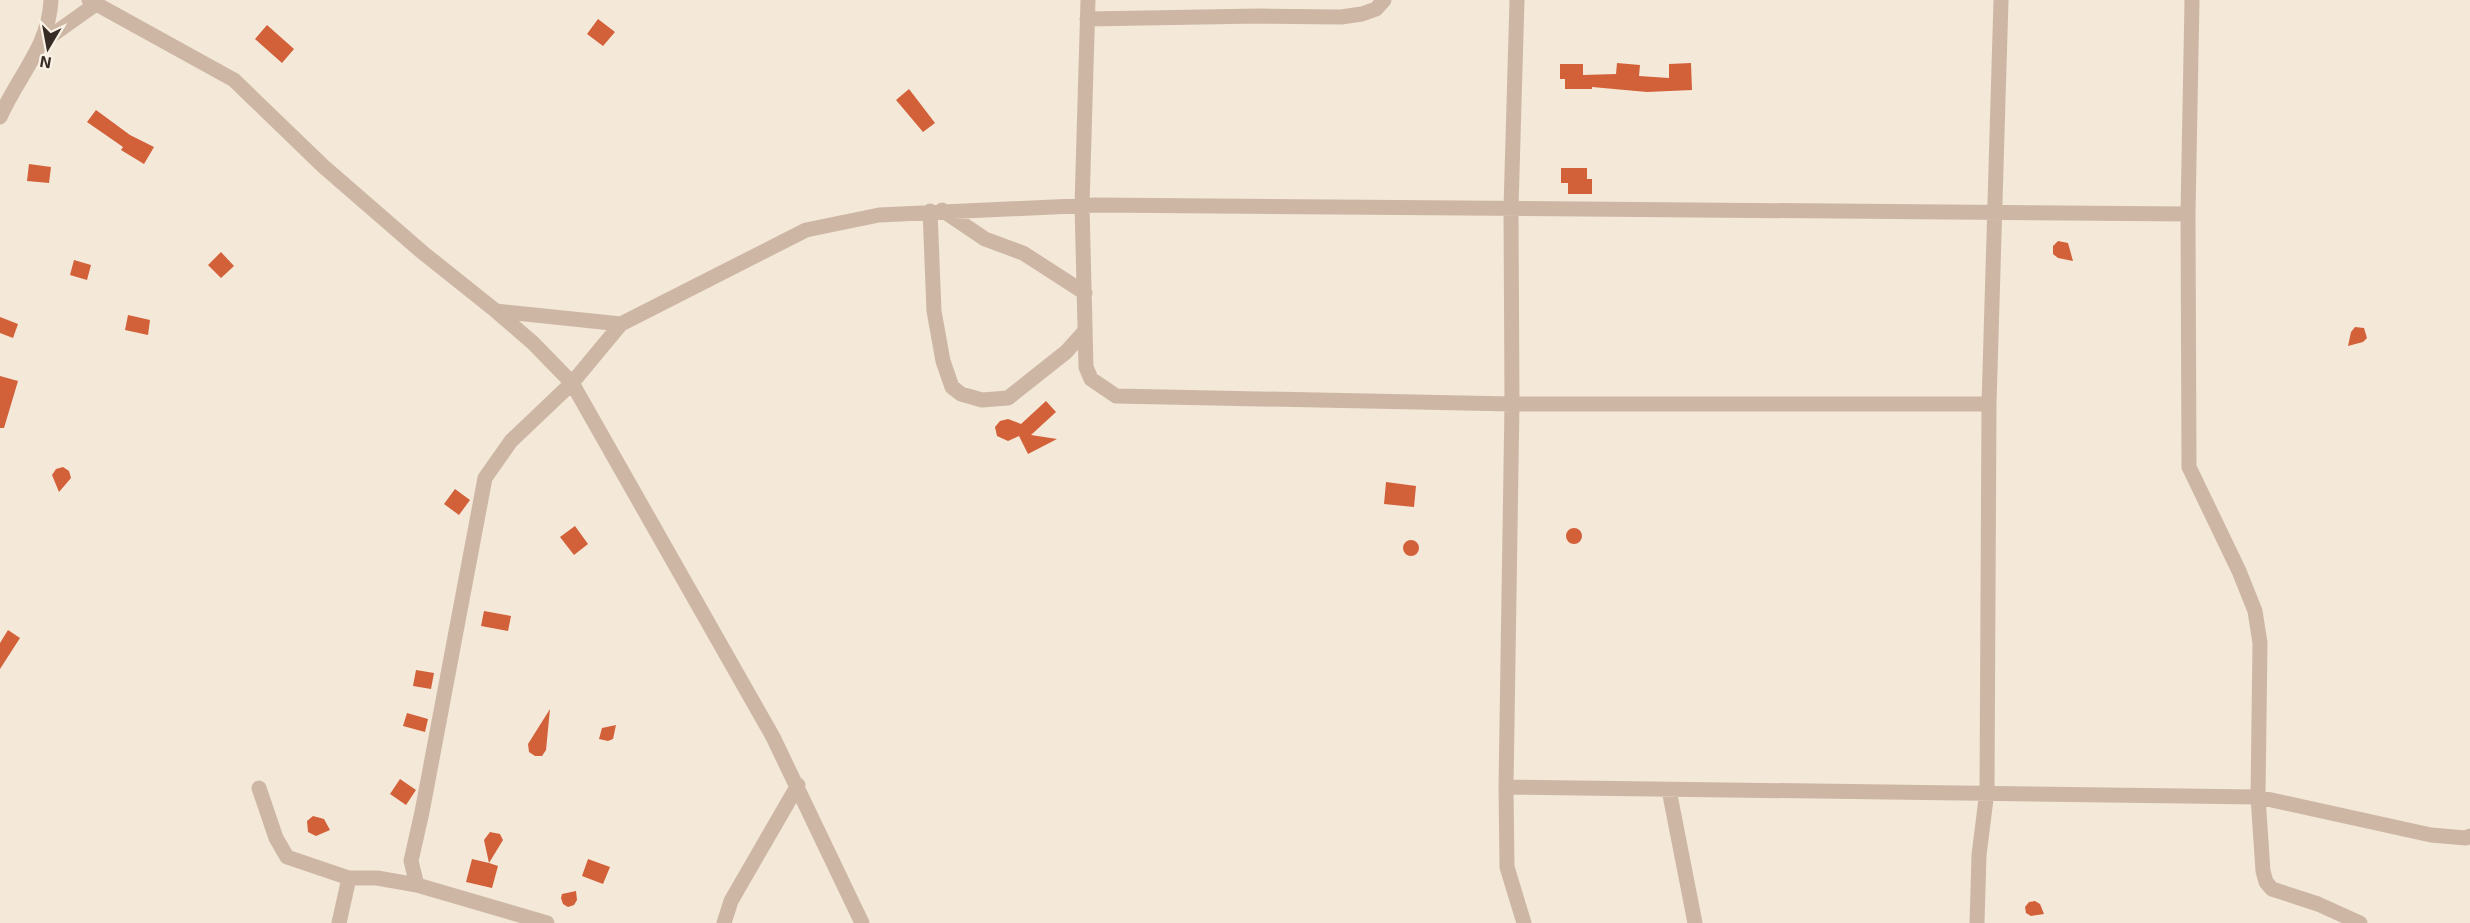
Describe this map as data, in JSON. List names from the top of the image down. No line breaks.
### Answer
{"north":"bottom"}
